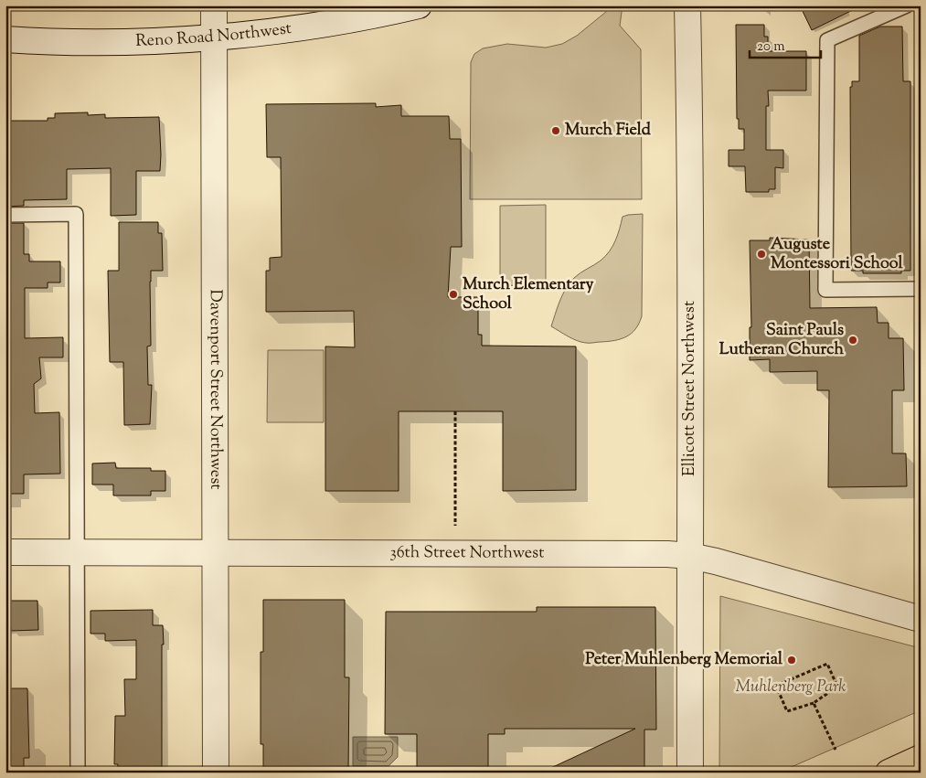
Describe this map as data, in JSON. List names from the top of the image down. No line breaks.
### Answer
{"streets":{"street":["Reno Road Northwest","Ellicott Street Northwest","Davenport Street Northwest","36th Street Northwest"]},"crossings":[["Reno Road Northwest","Davenport Street Northwest"],["Ellicott Street Northwest","36th Street Northwest"],["Davenport Street Northwest","36th Street Northwest"]],"parks":["Muhlenberg Park"],"places":["Murch Field","Auguste Montessori School","Murch Elementary School","Saint Pauls Lutheran Church","Peter Muhlenberg Memorial"],"scale_bar":"20 m"}
